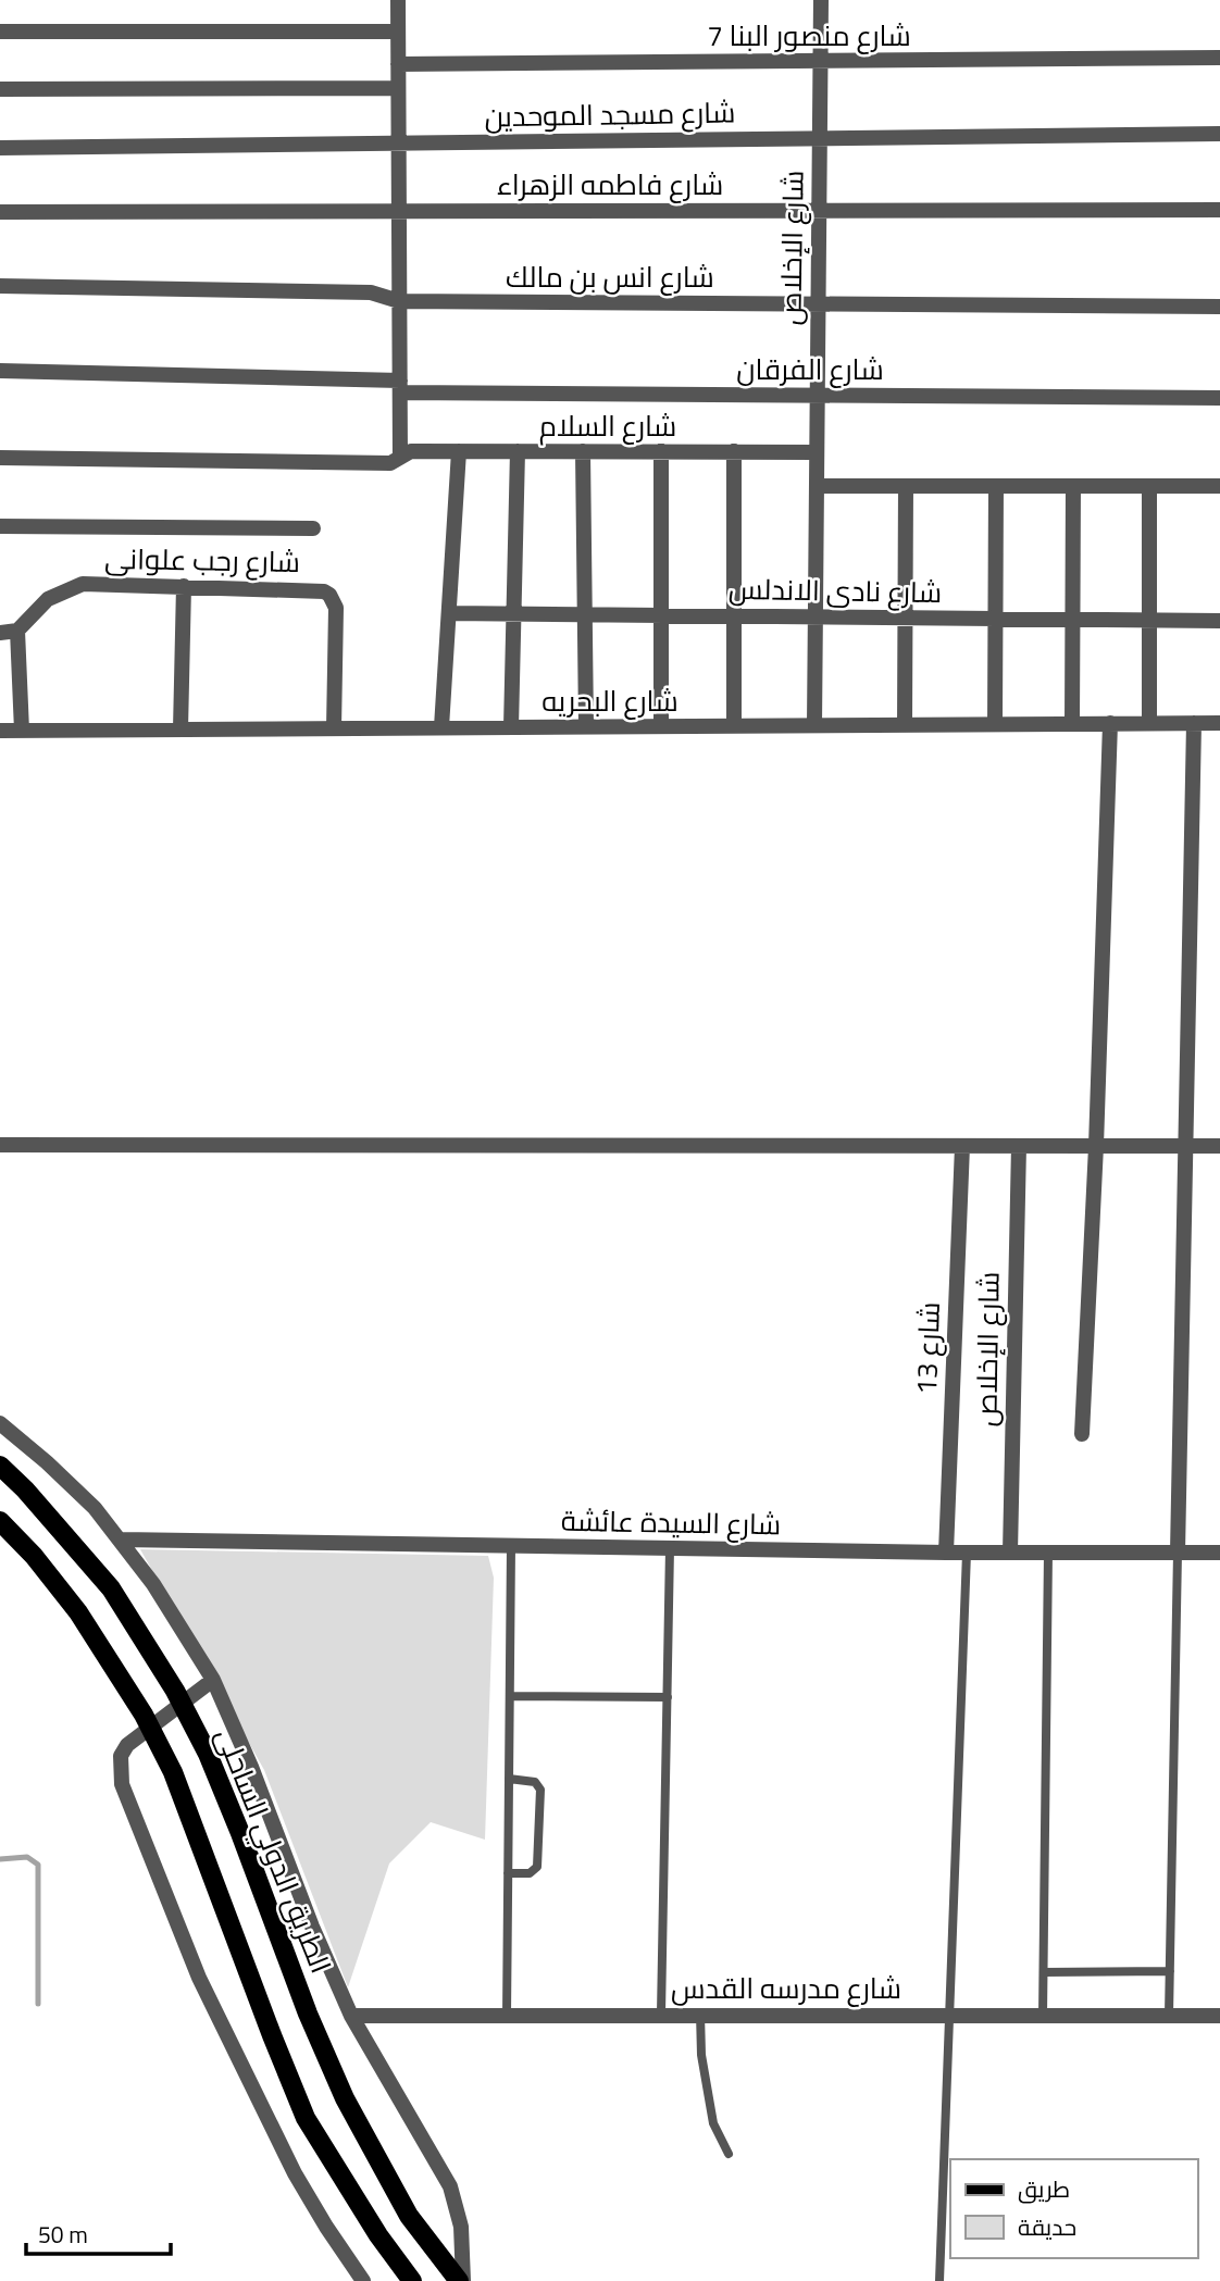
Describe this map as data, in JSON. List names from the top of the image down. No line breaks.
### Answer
{"streets":{"main road":["الطريق الدولي الساحلى"],"street":["شارع منصور البنا 7","شارع مسجد الموحدين","شارع فاطمه الزهراء","شارع الإخلاص","شارع انس بن مالك","شارع الفرقان","شارع السلام","شارع رجب علوانى","شارع نادى الاندلس","شارع البحريه","شارع 13","شارع السيدة عائشة","شارع مدرسه القدس"]},"crossings":[["شارع منصور البنا 7","شارع الإخلاص"],["شارع مسجد الموحدين","شارع الإخلاص"],["شارع فاطمه الزهراء","شارع الإخلاص"],["شارع الإخلاص","شارع انس بن مالك"],["شارع الإخلاص","شارع الفرقان"],["شارع الإخلاص","شارع السلام"],["شارع الإخلاص","شارع نادى الاندلس"],["شارع الإخلاص","شارع البحريه"],["شارع الإخلاص","شارع السيدة عائشة"],["شارع رجب علوانى","شارع البحريه"],["شارع 13","شارع السيدة عائشة"]],"legend":["طريق","حديقة"],"scale_bar":"50 m"}
